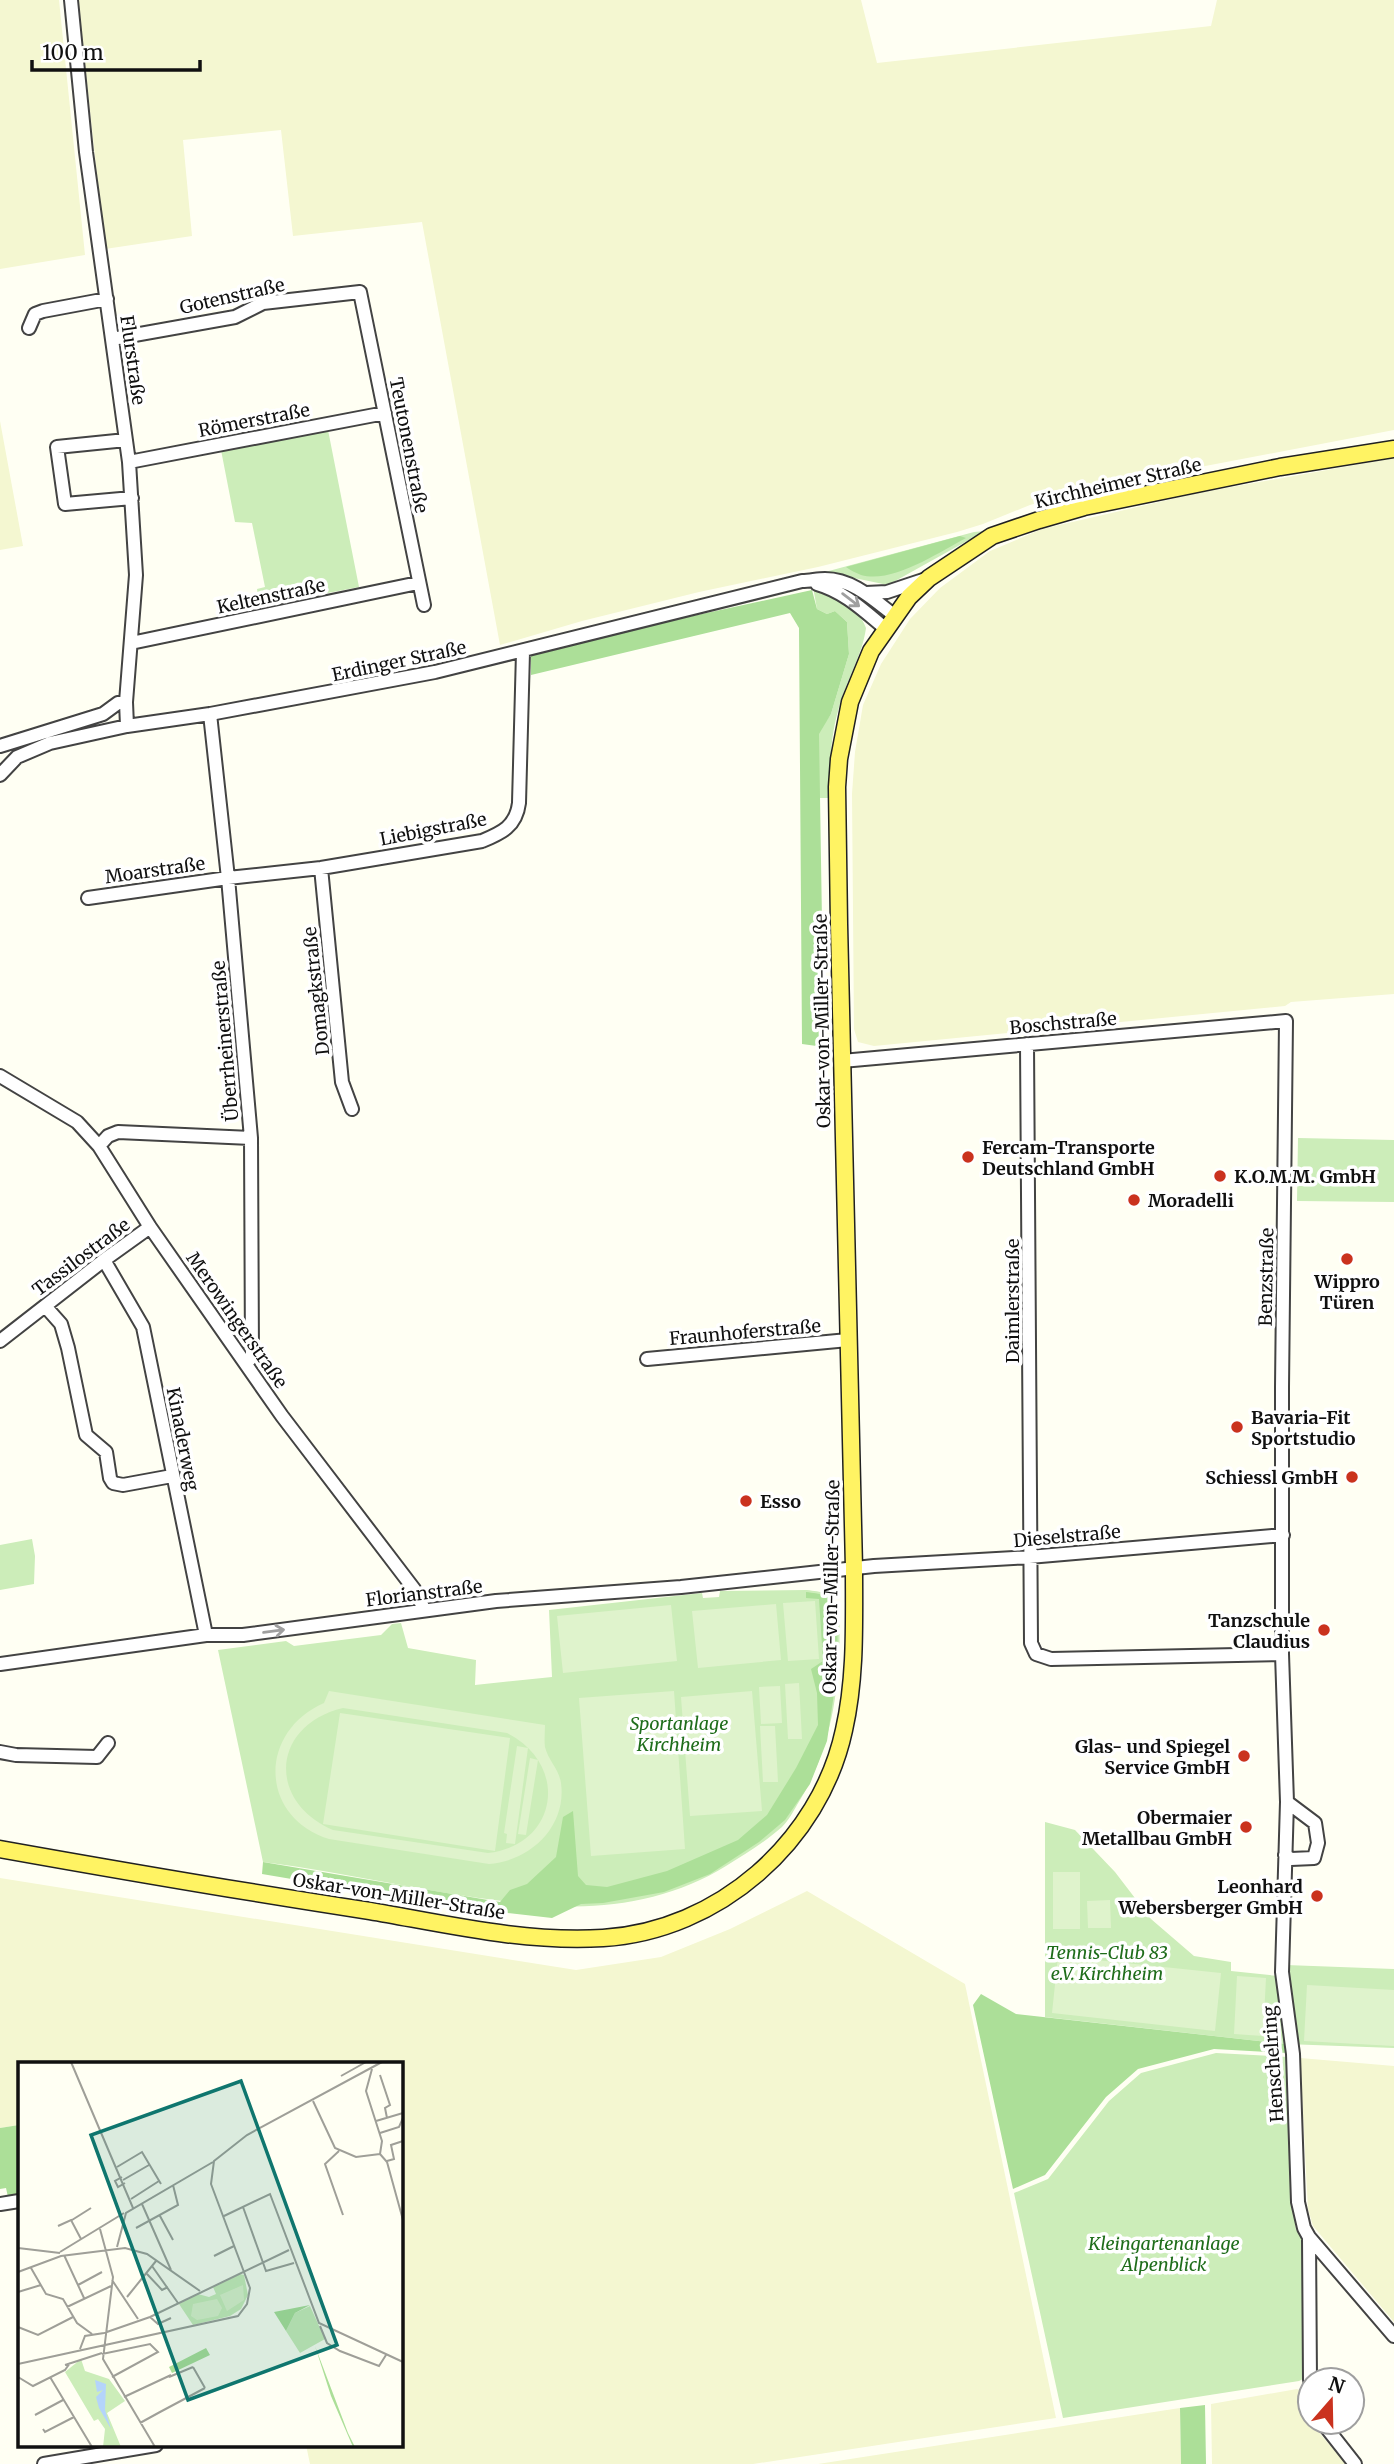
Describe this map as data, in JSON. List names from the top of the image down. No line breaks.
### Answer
{"streets":{"main road":["Kirchheimer Straße","Oskar-von-Miller-Straße"],"street":["Gotenstraße","Flurstraße","Römerstraße","Teutonenstraße","Keltenstraße","Erdinger Straße","Liebigstraße","Moarstraße","Domagkstraße","Boschstraße","Überrheinerstraße","Tassilostraße","Benzstraße","Daimlerstraße","Merowingerstraße","Fraunhoferstraße","Kinaderweg","Dieselstraße","Florianstraße","Henschelring"]},"crossings":[["Gotenstraße","Flurstraße"],["Gotenstraße","Teutonenstraße"],["Flurstraße","Römerstraße"],["Flurstraße","Keltenstraße"],["Flurstraße","Erdinger Straße"],["Römerstraße","Teutonenstraße"],["Teutonenstraße","Keltenstraße"],["Kirchheimer Straße","Erdinger Straße"],["Kirchheimer Straße","Oskar-von-Miller-Straße"],["Erdinger Straße","Liebigstraße"],["Erdinger Straße","Oskar-von-Miller-Straße"],["Erdinger Straße","Überrheinerstraße"],["Liebigstraße","Moarstraße"],["Liebigstraße","Domagkstraße"],["Liebigstraße","Überrheinerstraße"],["Moarstraße","Überrheinerstraße"],["Oskar-von-Miller-Straße","Boschstraße"],["Oskar-von-Miller-Straße","Fraunhoferstraße"],["Oskar-von-Miller-Straße","Dieselstraße"],["Oskar-von-Miller-Straße","Florianstraße"],["Boschstraße","Benzstraße"],["Boschstraße","Daimlerstraße"],["Überrheinerstraße","Merowingerstraße"],["Tassilostraße","Merowingerstraße"],["Tassilostraße","Kinaderweg"],["Benzstraße","Dieselstraße"],["Benzstraße","Henschelring"],["Daimlerstraße","Dieselstraße"],["Merowingerstraße","Florianstraße"],["Kinaderweg","Florianstraße"],["Dieselstraße","Florianstraße"],["Dieselstraße","Henschelring"]],"parks":["Sportanlage Kirchheim","Tennis-Club 83 e.V. Kirchheim","Kleingartenanlage Alpenblick"],"places":["Fercam-Transporte Deutschland GmbH","K.O.M.M. GmbH","Moradelli","Wippro Türen","Bavaria-Fit Sportstudio","Schiessl GmbH","Esso","Tanzschule Claudius","Glas- und Spiegel Service GmbH","Obermaier Metallbau GmbH","Leonhard Webersberger GmbH"],"scale_bar":"100 m","north":"top"}
